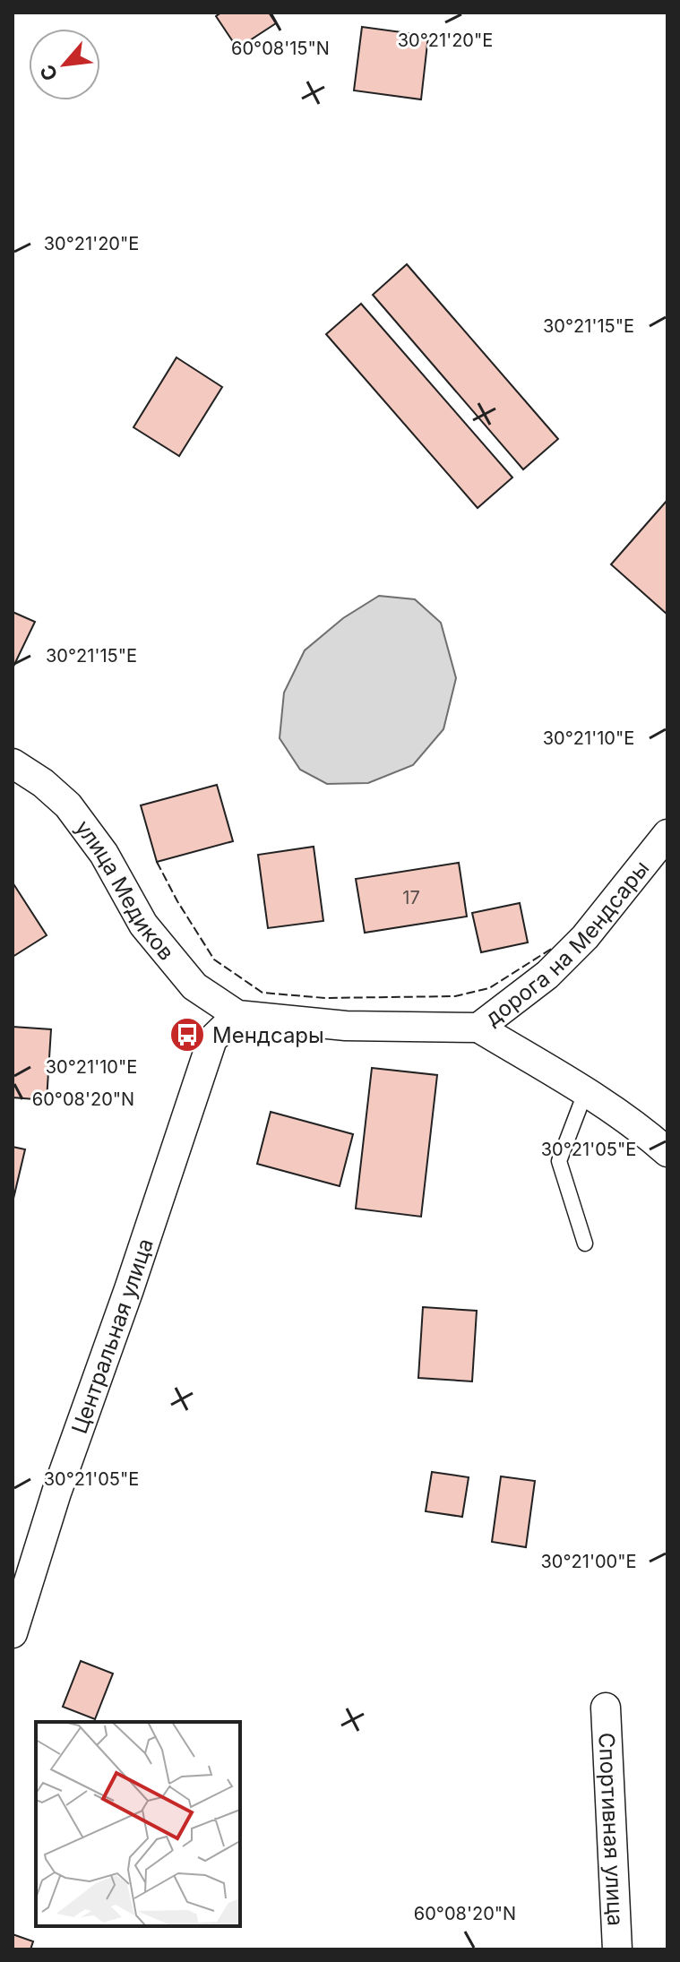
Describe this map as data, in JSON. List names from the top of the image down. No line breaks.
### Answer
{"streets":{"street":["улица Медиков","дорога на Мендсары","Центральная улица","Спортивная улица"]},"crossings":[["улица Медиков","дорога на Мендсары"],["улица Медиков","Центральная улица"],["дорога на Мендсары","Центральная улица"]],"places":{"bus stop":["Мендсары"]},"house_numbers":["17"],"north":"bottom left","coordinates":["30°21'20\"E","60°08'15\"N","30°21'15\"E","30°21'10\"E","60°08'20\"N","30°21'05\"E","30°21'00\"E"]}
